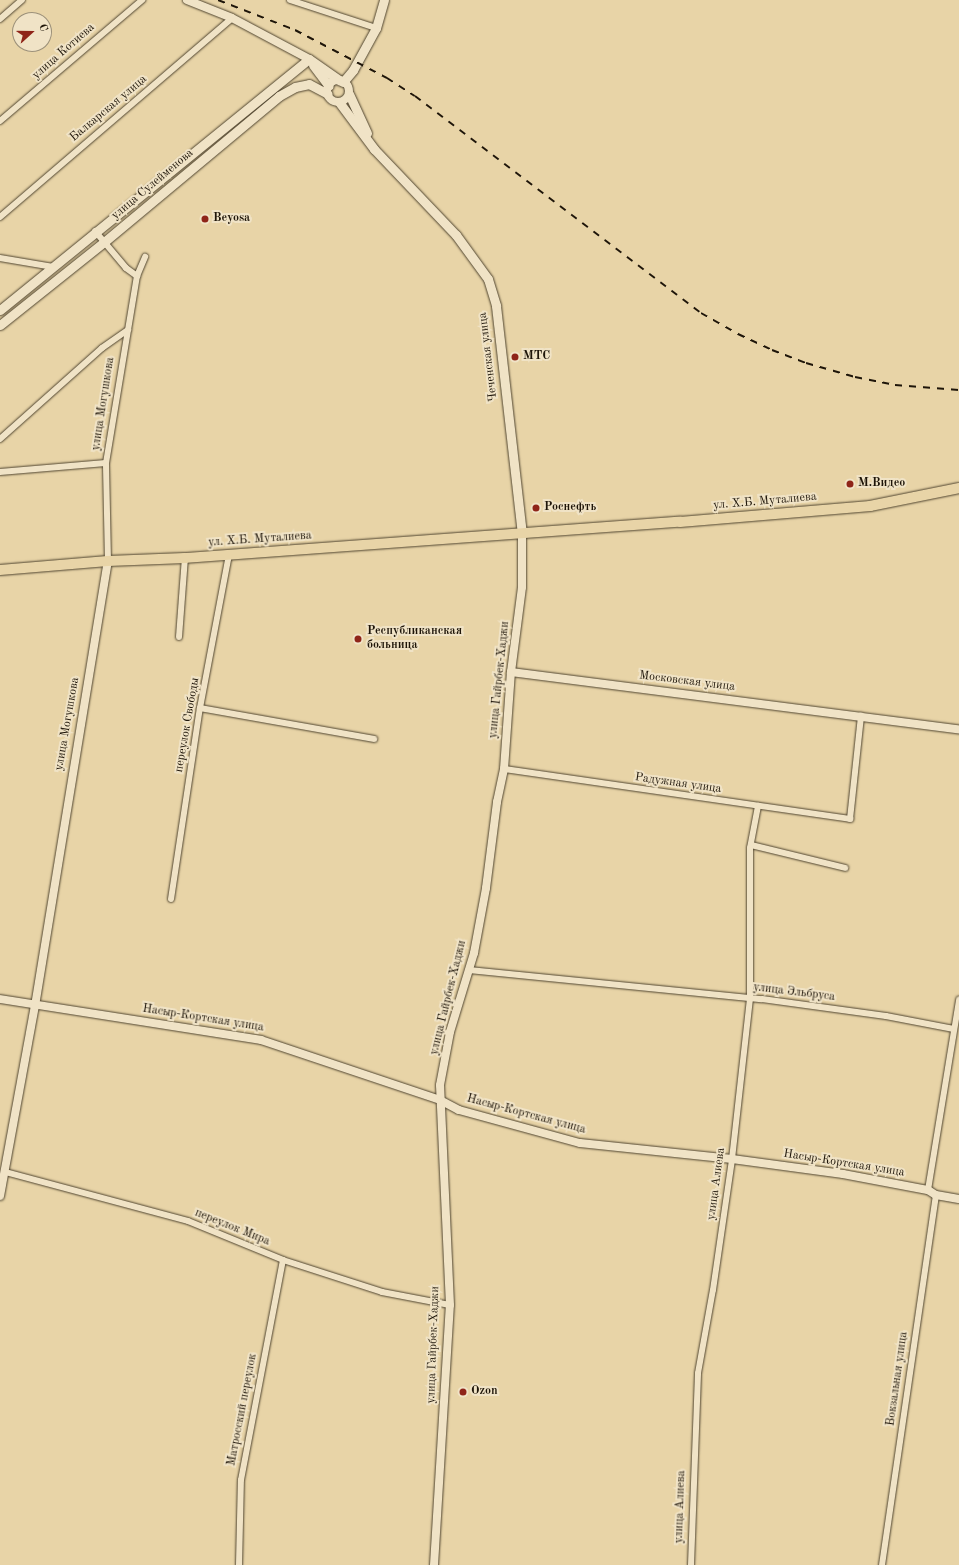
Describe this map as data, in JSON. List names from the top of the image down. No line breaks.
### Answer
{"streets":{"main road":["улица Сулейменова","Чеченская улица","ул. Х.Б. Муталиева"],"street":["улица Котиева","Балкарская улица","улица Могушкова","улица Гайрбек-Хаджи","Московская улица","переулок Свободы","Радужная улица","улица Эльбруса","Насыр-Кортская улица","улица Алиева","переулок Мира","Вокзальная улица","Матросский переулок"]},"crossings":[["Чеченская улица","ул. Х.Б. Муталиева"],["Чеченская улица","улица Гайрбек-Хаджи"],["улица Могушкова","ул. Х.Б. Муталиева"],["улица Могушкова","Насыр-Кортская улица"],["улица Могушкова","переулок Мира"],["ул. Х.Б. Муталиева","улица Гайрбек-Хаджи"],["ул. Х.Б. Муталиева","переулок Свободы"],["улица Гайрбек-Хаджи","Московская улица"],["улица Гайрбек-Хаджи","Радужная улица"],["улица Гайрбек-Хаджи","улица Эльбруса"],["улица Гайрбек-Хаджи","Насыр-Кортская улица"],["улица Гайрбек-Хаджи","переулок Мира"],["Московская улица","Радужная улица"],["Радужная улица","улица Алиева"],["улица Эльбруса","улица Алиева"],["Насыр-Кортская улица","улица Алиева"],["Насыр-Кортская улица","Вокзальная улица"],["переулок Мира","Матросский переулок"]],"places":["Beyosa","МТС","М.Видео","Роснефть","Республиканская больница","Ozon"],"north":"right"}
